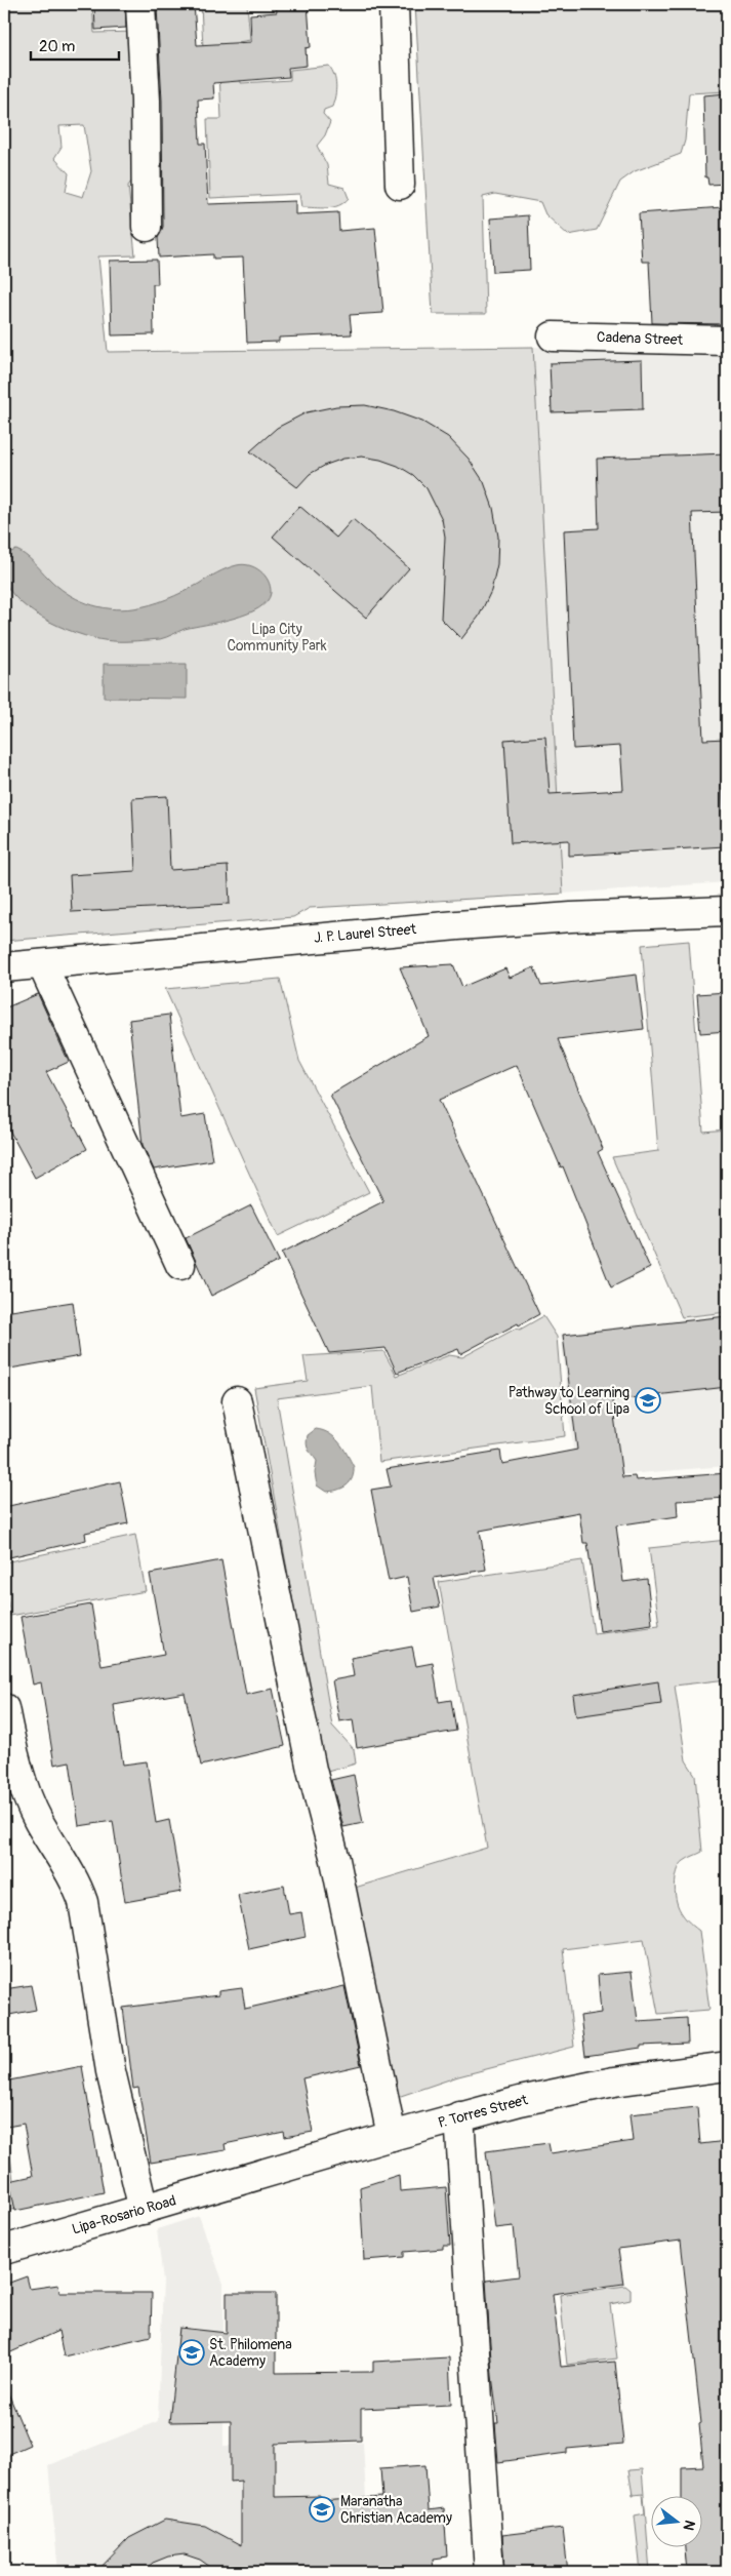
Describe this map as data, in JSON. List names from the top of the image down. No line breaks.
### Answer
{"streets":{"street":["Cadena Street","J. P. Laurel Street","P. Torres Street","Lipa-Rosario Road"]},"crossings":[["P. Torres Street","Lipa-Rosario Road"]],"parks":["Lipa City Community Park"],"places":{"school or university":["Pathway to Learning School of Lipa","St. Philomena Academy","Maranatha Christian Academy"]},"scale_bar":"20 m","north":"right"}
